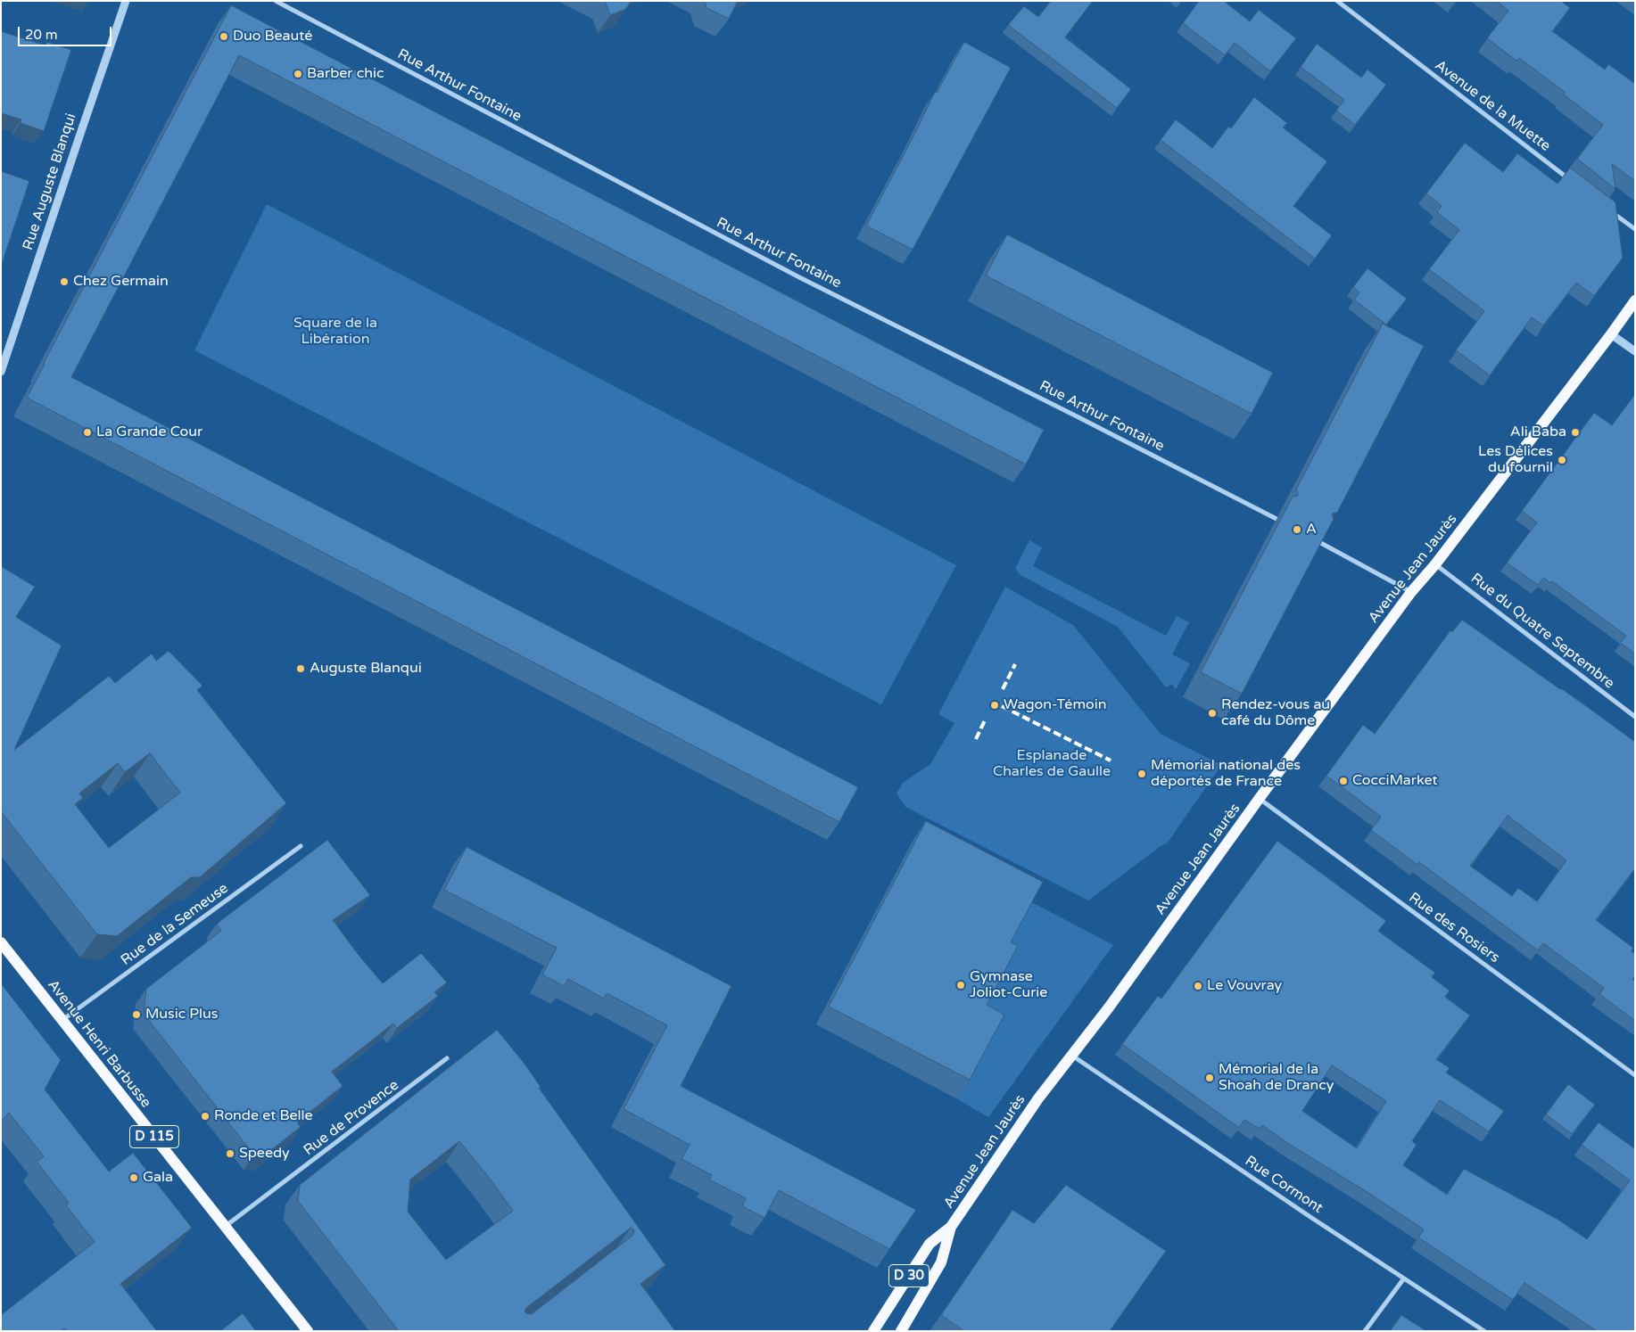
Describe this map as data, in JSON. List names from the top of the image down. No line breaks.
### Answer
{"streets":{"main road":["Avenue Jean Jaurès","Avenue Henri Barbusse","D 115","D 30"],"street":["Rue Arthur Fontaine","Avenue de la Muette","Rue Auguste Blanqui","Rue du Quatre Septembre","Rue de la Semeuse","Rue des Rosiers","Rue de Provence","Rue Cormont"]},"crossings":[["Avenue Jean Jaurès","Rue du Quatre Septembre"],["Avenue Jean Jaurès","Rue des Rosiers"],["Avenue Jean Jaurès","Rue Cormont"],["Rue de la Semeuse","Avenue Henri Barbusse"],["Avenue Henri Barbusse","Rue de Provence"]],"parks":["Square de la Libération","Esplanade Charles de Gaulle"],"places":["Duo Beauté","Barber chic","Chez Germain","La Grande Cour","Ali Baba","Les Délices du fournil","A","Auguste Blanqui","Wagon-Témoin","Rendez-vous au café du Dôme","Mémorial national des déportés de France","CocciMarket","Gymnase Joliot-Curie","Le Vouvray","Music Plus","Mémorial de la Shoah de Drancy","Ronde et Belle","Speedy","Gala"],"scale_bar":"20 m"}
